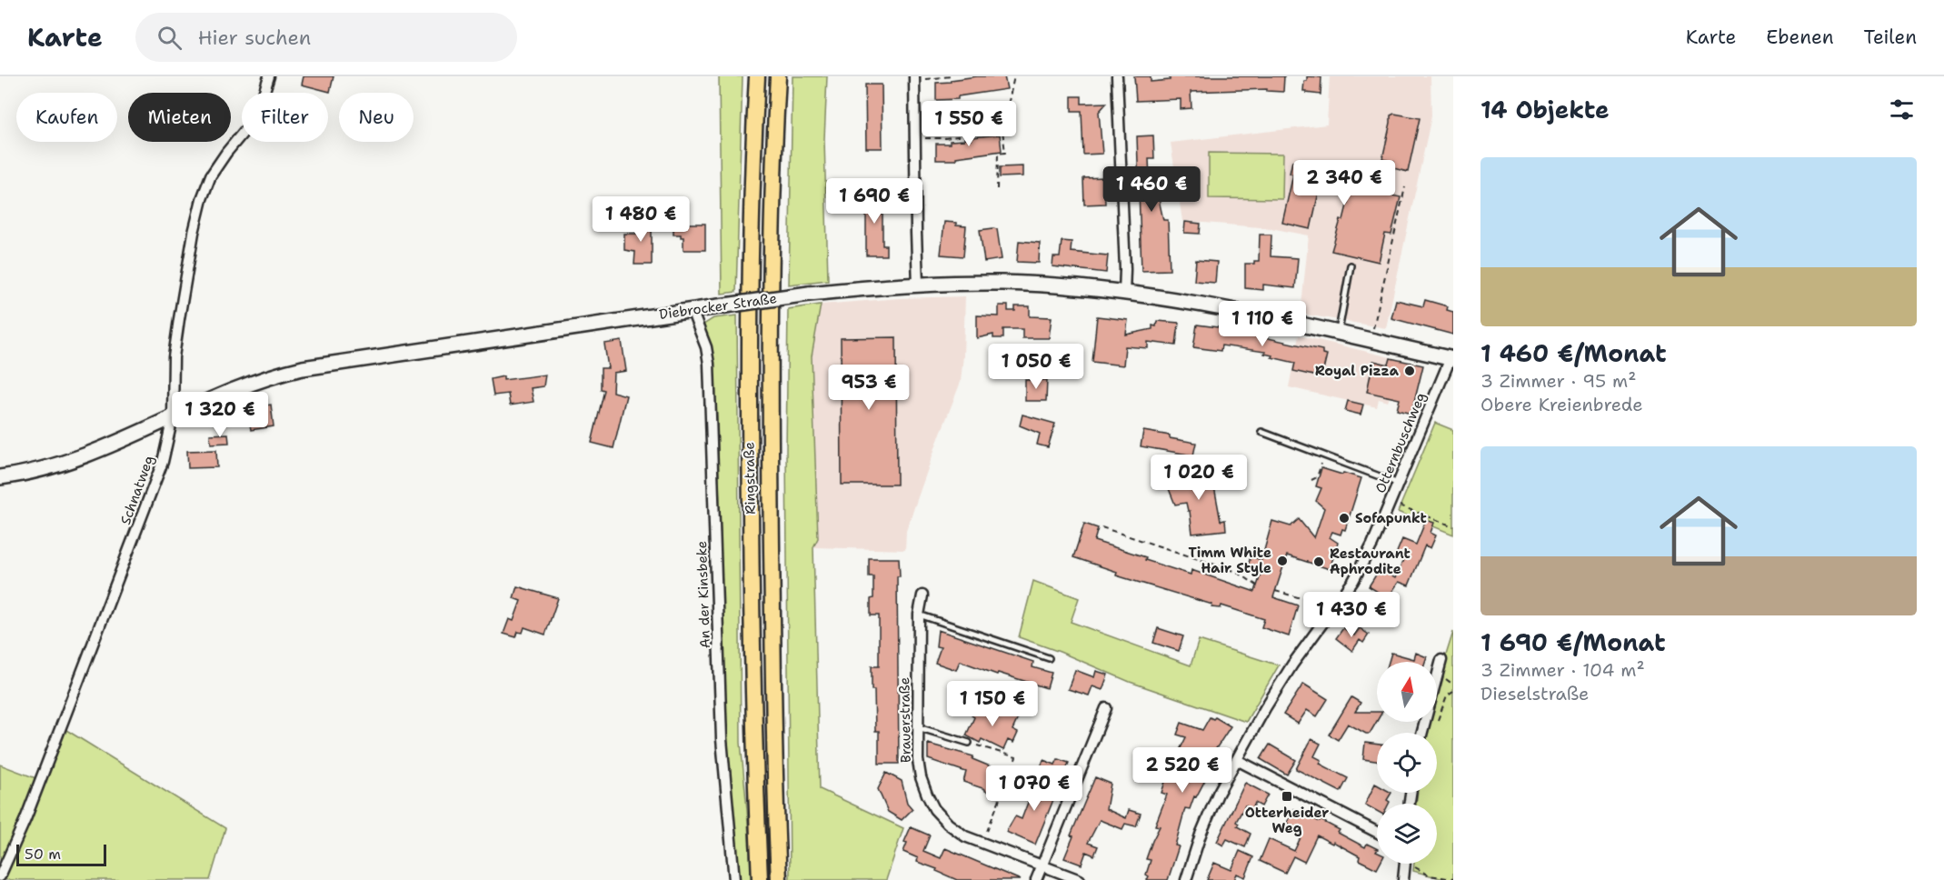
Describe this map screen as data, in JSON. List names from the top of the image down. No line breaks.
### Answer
{"streets":{"highway":["Ringstraße"],"main road":["Diebrocker Straße"],"street":["Otternbuschweg","Schnatweg","An der Kinsbeke","Brauerstraße"]},"crossings":[["Diebrocker Straße","Otternbuschweg"],["Diebrocker Straße","Schnatweg"],["Diebrocker Straße","An der Kinsbeke"]],"places":{"other":["Royal Pizza","Sofapunkt","Timm White Hair Style","Restaurant Aphrodite"],"transit":["Otterheider Weg"]},"scale_bar":"50 m","north":"top","page":{"header":"Karte","search":"Hier suchen","nav":["Karte","Ebenen","Teilen"],"heading":"14 Objekte","chip":["Kaufen","Mieten","Filter","Neu"],"price":["1 550 €","2 340 €","1 460 €","1 690 €","1 480 €","1 110 €","1 050 €","953 €","1 320 €","1 020 €","1 430 €","1 150 €","2 520 €","1 070 €"],"list":[{"name":"1 460 €/Monat","note":"3 Zimmer · 95 m² · Obere Kreienbrede"},{"name":"1 690 €/Monat","note":"3 Zimmer · 104 m² · Dieselstraße"}],"scale":"50 m"}}
